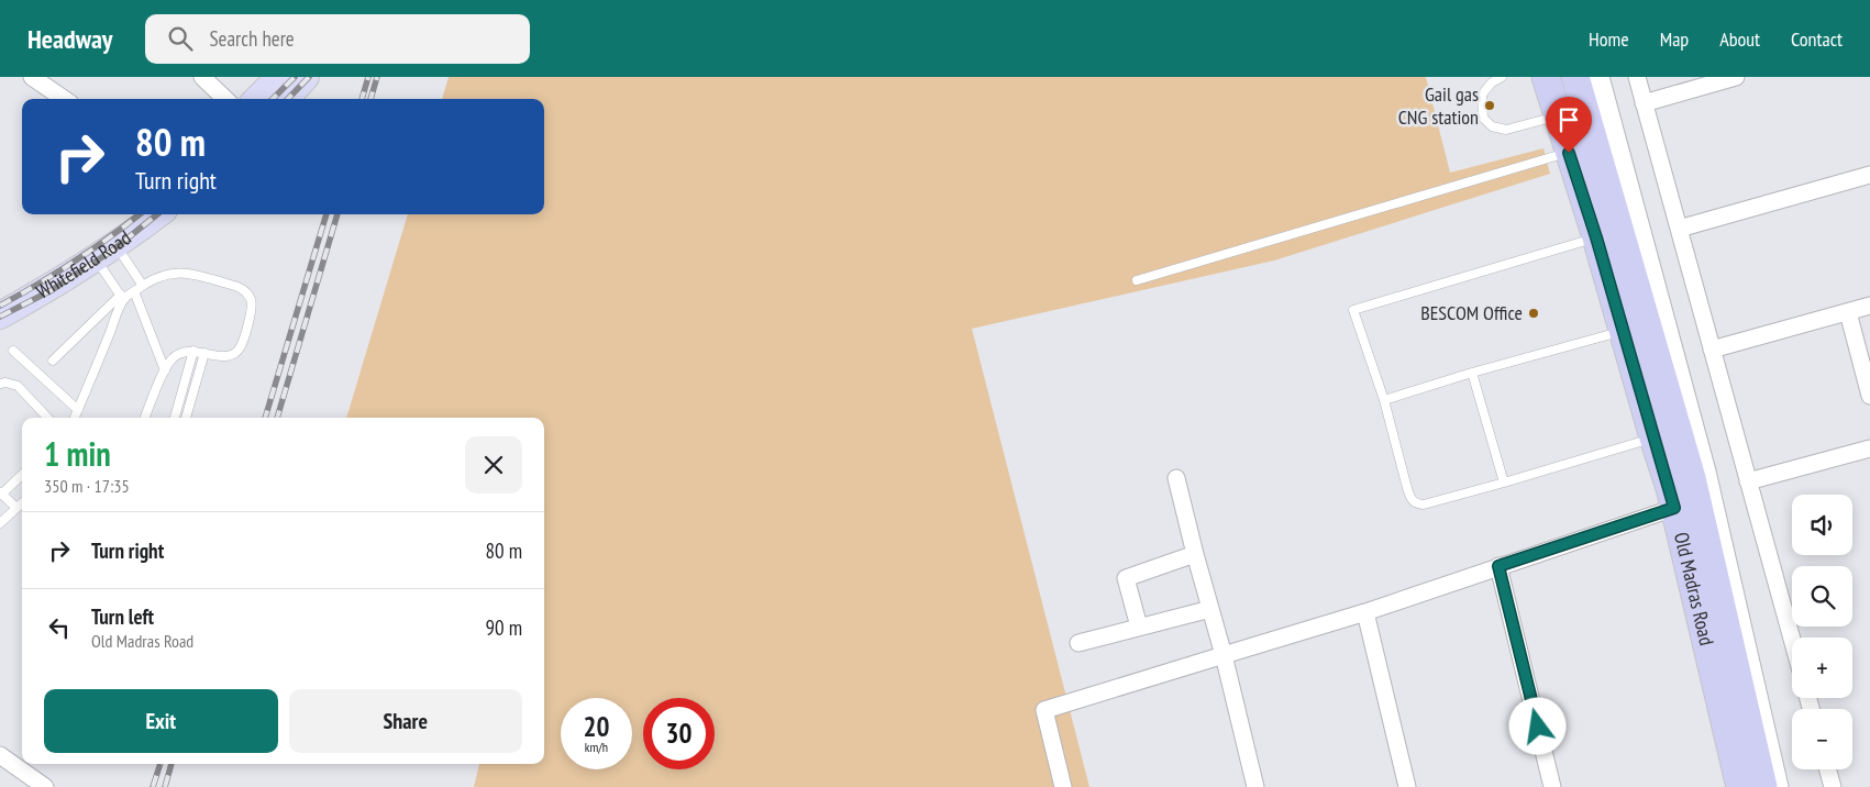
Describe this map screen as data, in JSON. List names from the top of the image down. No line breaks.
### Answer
{"streets":{"highway":["Old Madras Road"],"main road":["Whitefield Road"]},"places":["Gail gas CNG station","BESCOM Office"],"page":{"header":"Headway","search":"Search here","nav":["Home","Map","About","Contact"],"turn":["80 m","Turn right"],"heading":["1 min","350 m · 17:35"],"map_buttons":["+","−"],"list":[{"name":"Turn right","value":"80 m"},{"name":"Turn left","note":"Old Madras Road","value":"90 m"}],"buttons":["Exit","Share"],"speed":"20 km/h","limit":"30"}}
